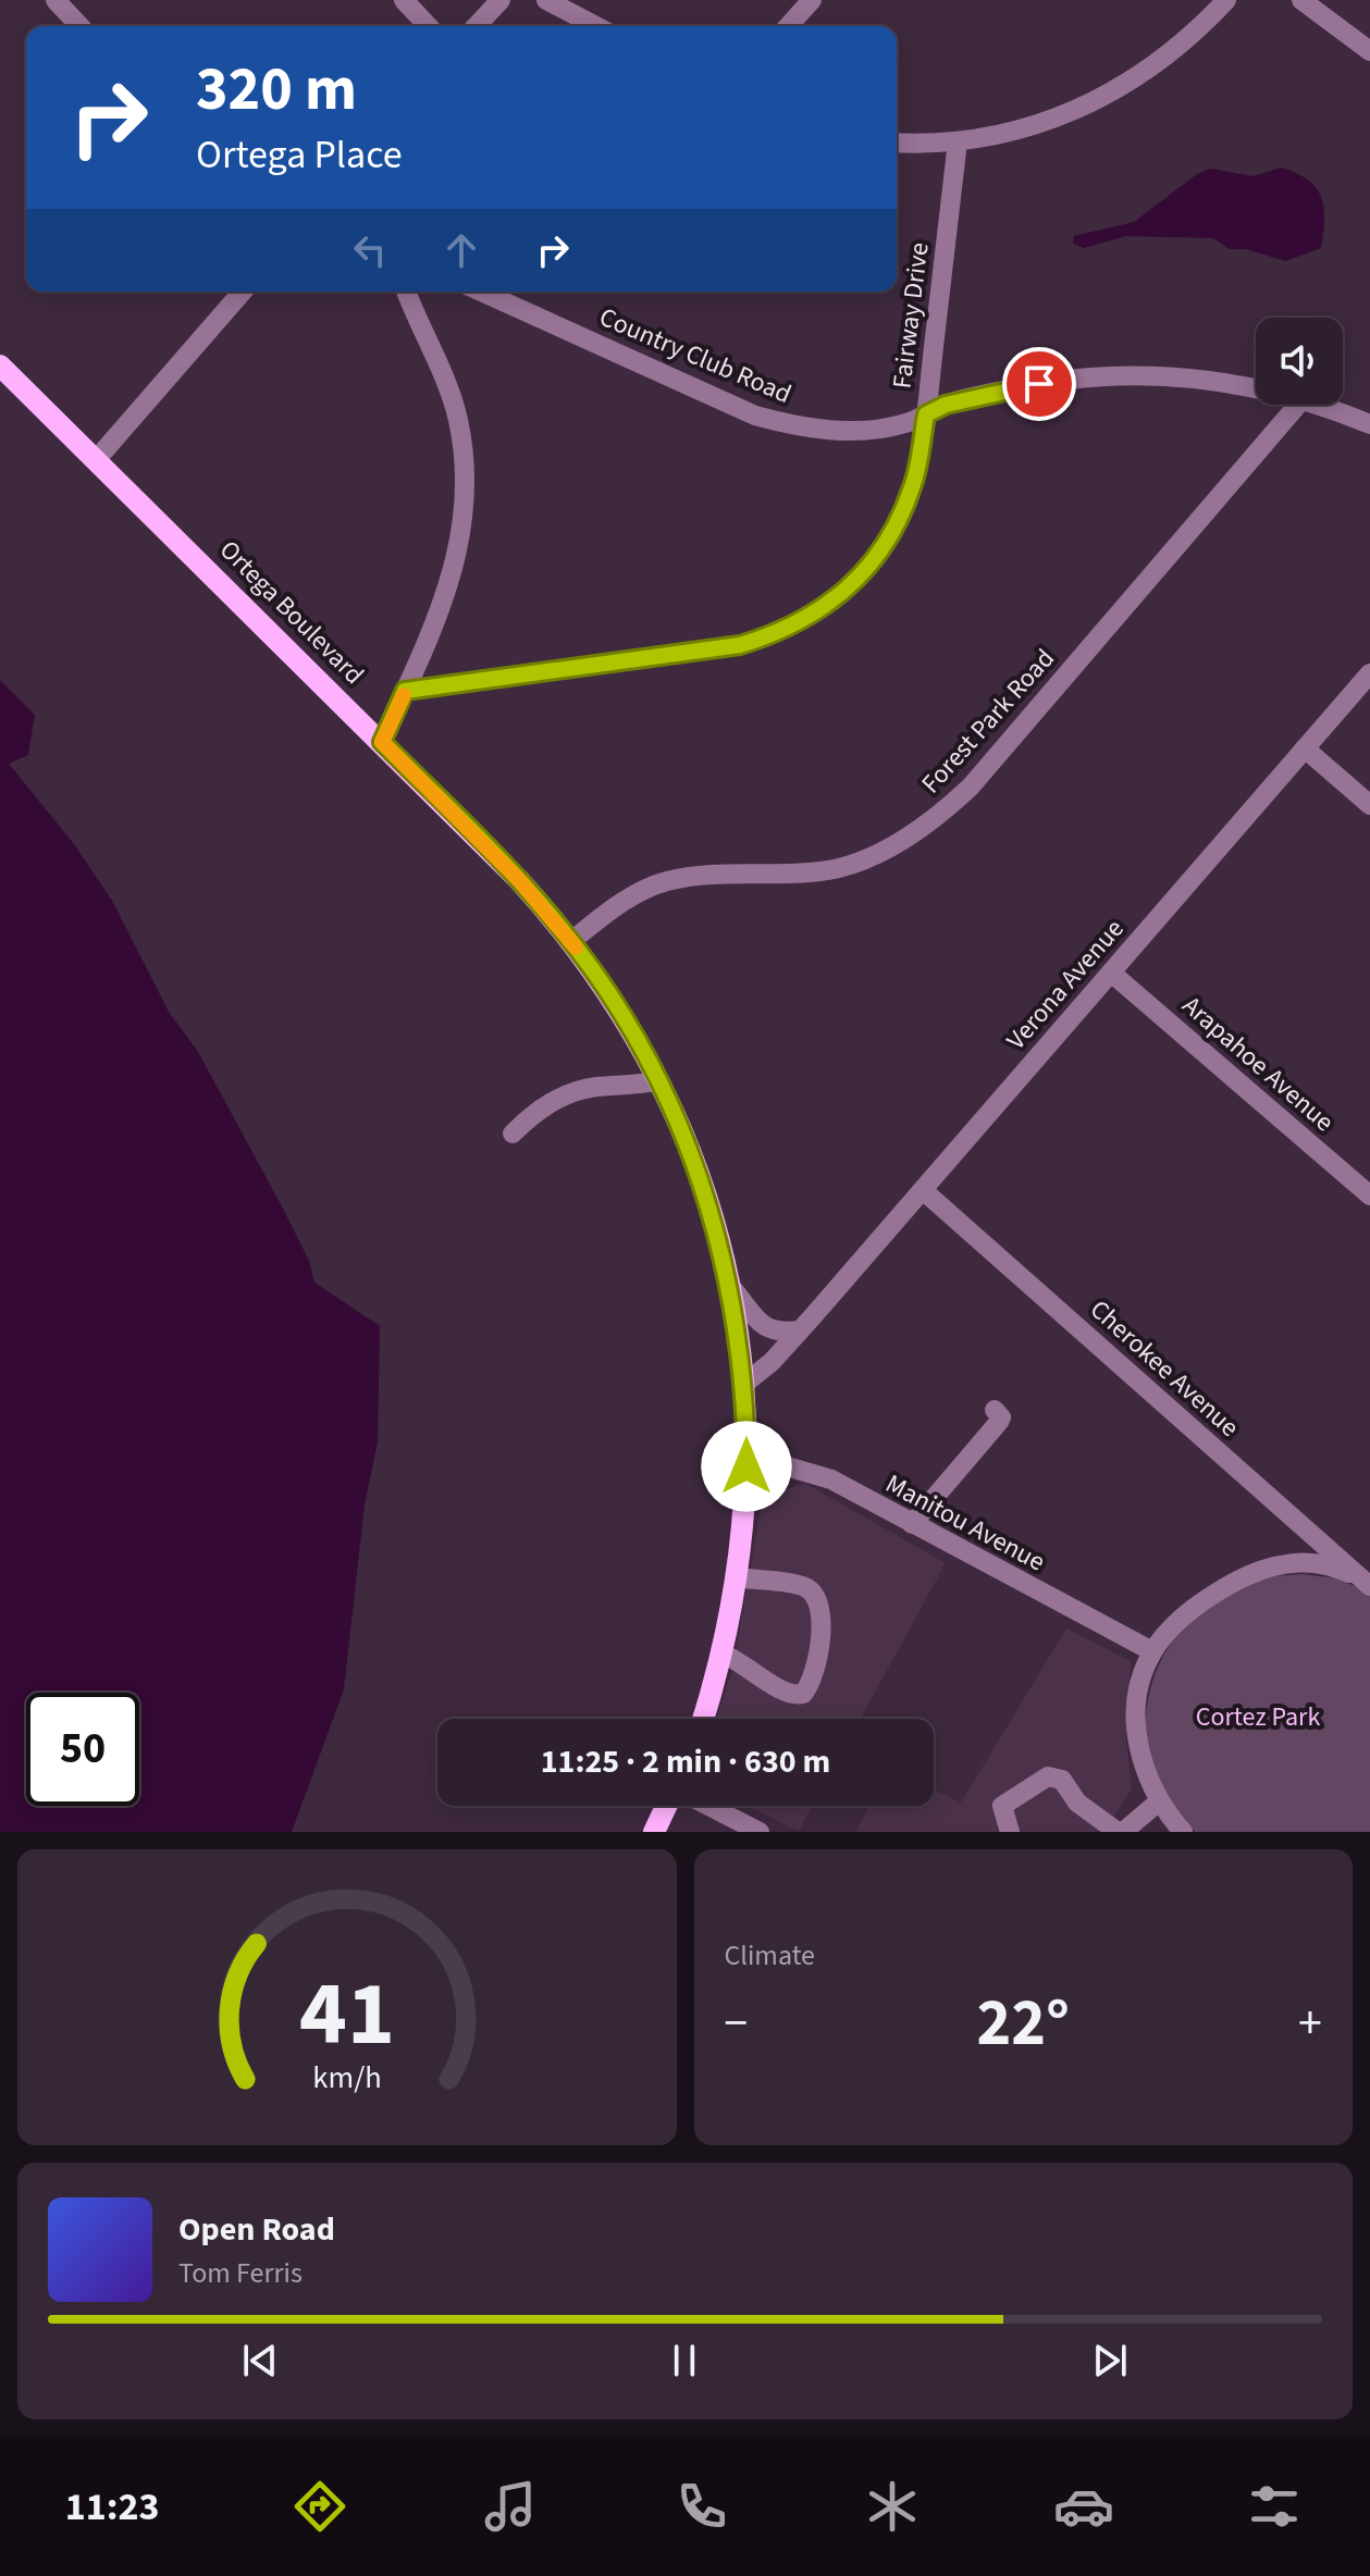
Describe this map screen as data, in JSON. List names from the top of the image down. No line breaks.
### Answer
{"streets":{"main road":["Ortega Boulevard"],"street":["Fairway Drive","Country Club Road","Forest Park Road","Verona Avenue","Arapahoe Avenue","Cherokee Avenue","Manitou Avenue"]},"crossings":[["Fairway Drive","Country Club Road"],["Ortega Boulevard","Forest Park Road"],["Ortega Boulevard","Verona Avenue"],["Ortega Boulevard","Manitou Avenue"],["Verona Avenue","Arapahoe Avenue"],["Verona Avenue","Cherokee Avenue"]],"parks":["Cortez Park"],"page":{"turn":["320 m","Ortega Place"],"limit":"50","trip":"11:25 · 2 min · 630 m","tile":"Climate","heat":["−","22°","+"],"song":["Open Road","Tom Ferris"],"tabs":"11:23","gauge":["41","km/h"]}}
